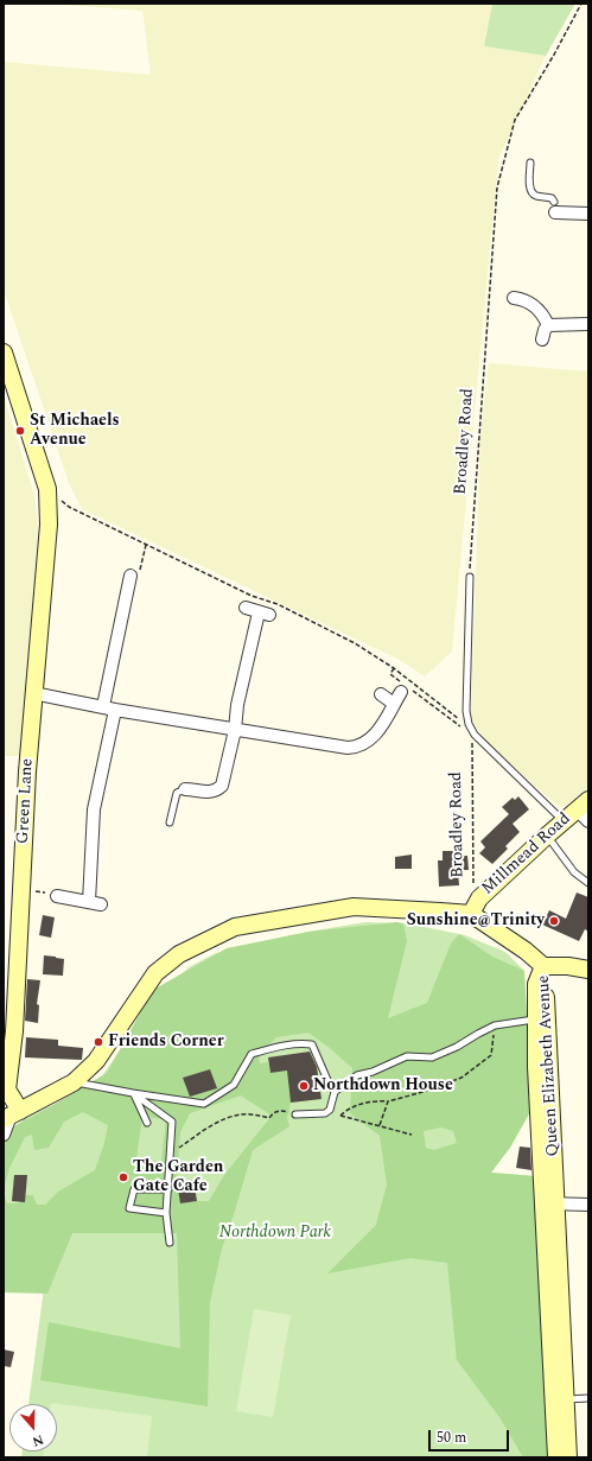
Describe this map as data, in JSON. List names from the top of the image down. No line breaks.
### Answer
{"streets":{"main road":["Green Lane","Millmead Road","Queen Elizabeth Avenue"],"path":["Broadley Road"]},"crossings":[["Broadley Road","Millmead Road"]],"parks":["Northdown Park"],"places":["St Michaels Avenue","Sunshine@Trinity","Friends Corner","Northdown House","The Garden Gate Cafe"],"scale_bar":"50 m","north":"bottom"}
